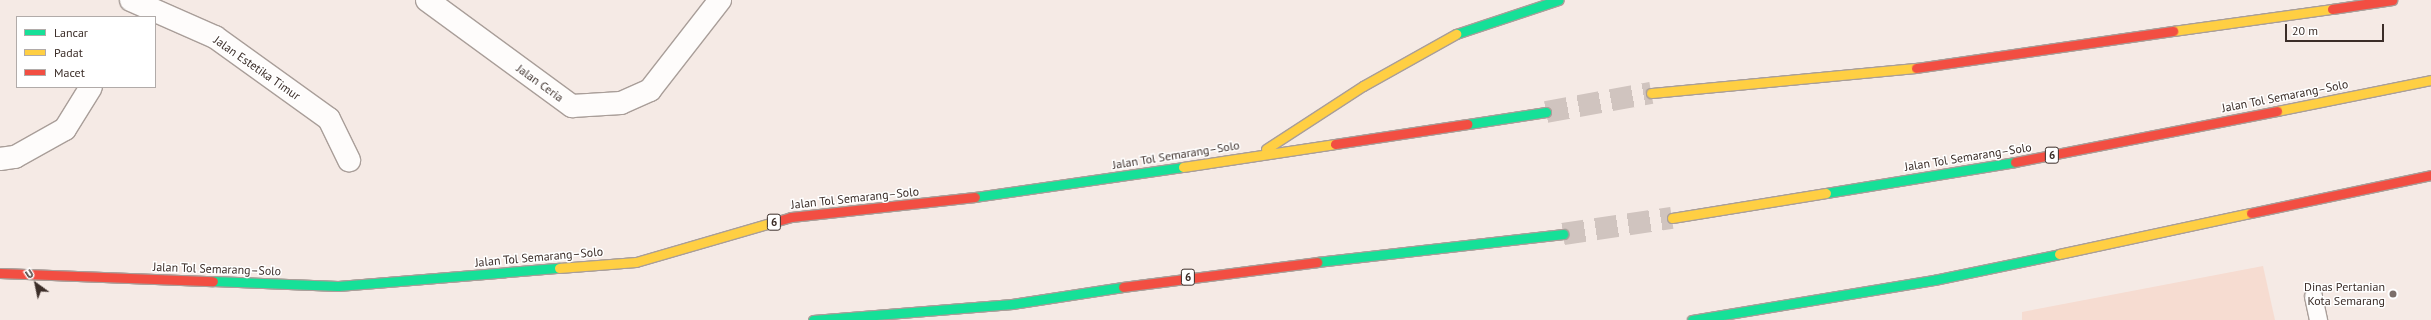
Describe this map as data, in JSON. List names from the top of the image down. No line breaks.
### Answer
{"streets":{"highway":["Jalan Tol Semarang–Solo","6"],"street":["Jalan Estetika Timur","Jalan Ceria"]},"places":["Dinas Pertanian Kota Semarang"],"legend":["Lancar","Padat","Macet"],"scale_bar":"20 m","north":"top left"}
